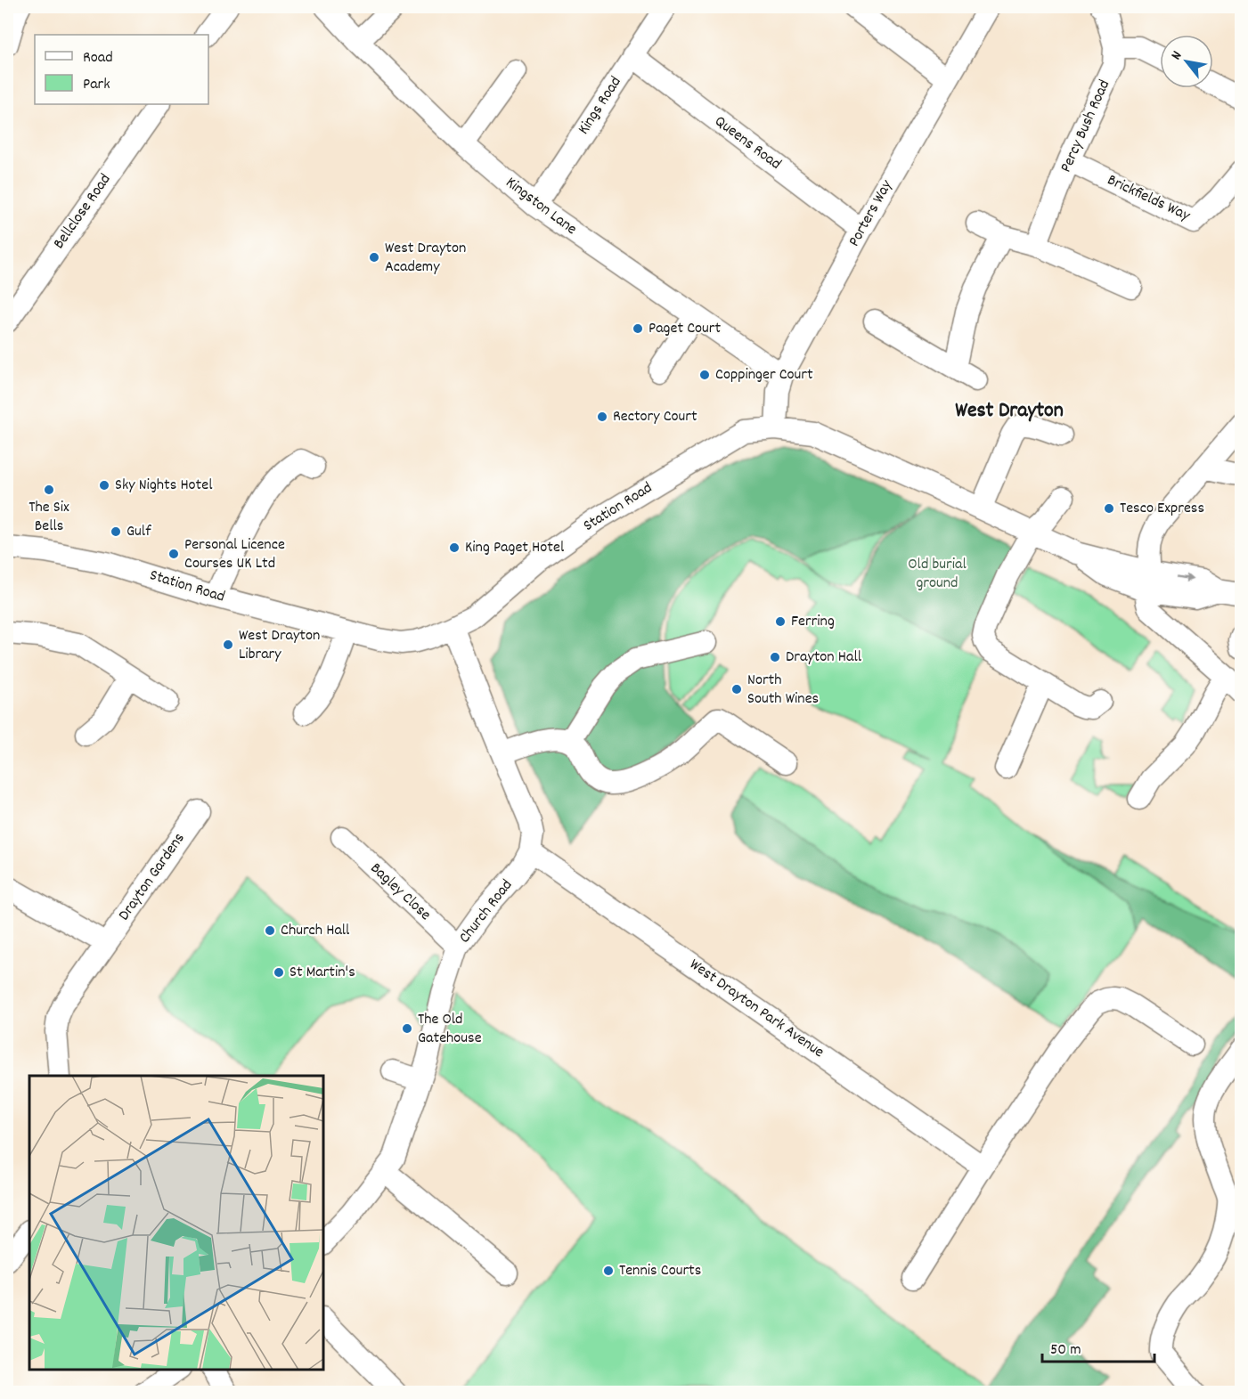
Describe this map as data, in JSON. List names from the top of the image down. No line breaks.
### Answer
{"streets":{"street":["Kings Road","Percy Bush Road","Queens Road","Brickfields Way","Kingston Lane","Bellclose Road","Porters Way","Station Road","Drayton Gardens","Bagley Close","Church Road","West Drayton Park Avenue"]},"crossings":[["Kings Road","Queens Road"],["Kings Road","Kingston Lane"],["Percy Bush Road","Brickfields Way"],["Queens Road","Porters Way"],["Kingston Lane","Porters Way"],["Porters Way","Station Road"],["Bagley Close","Church Road"],["Church Road","West Drayton Park Avenue"]],"districts":["West Drayton"],"parks":["Old burial ground"],"places":["West Drayton Academy","Paget Court","Coppinger Court","Rectory Court","Sky Nights Hotel","The Six Bells","Tesco Express","Gulf","King Paget Hotel","Personal Licence Courses UK Ltd","Ferring","West Drayton Library","Drayton Hall","North South Wines","Church Hall","St Martin's","The Old Gatehouse","Tennis Courts"],"legend":["Road","Park"],"scale_bar":"50 m","north":"top left"}
